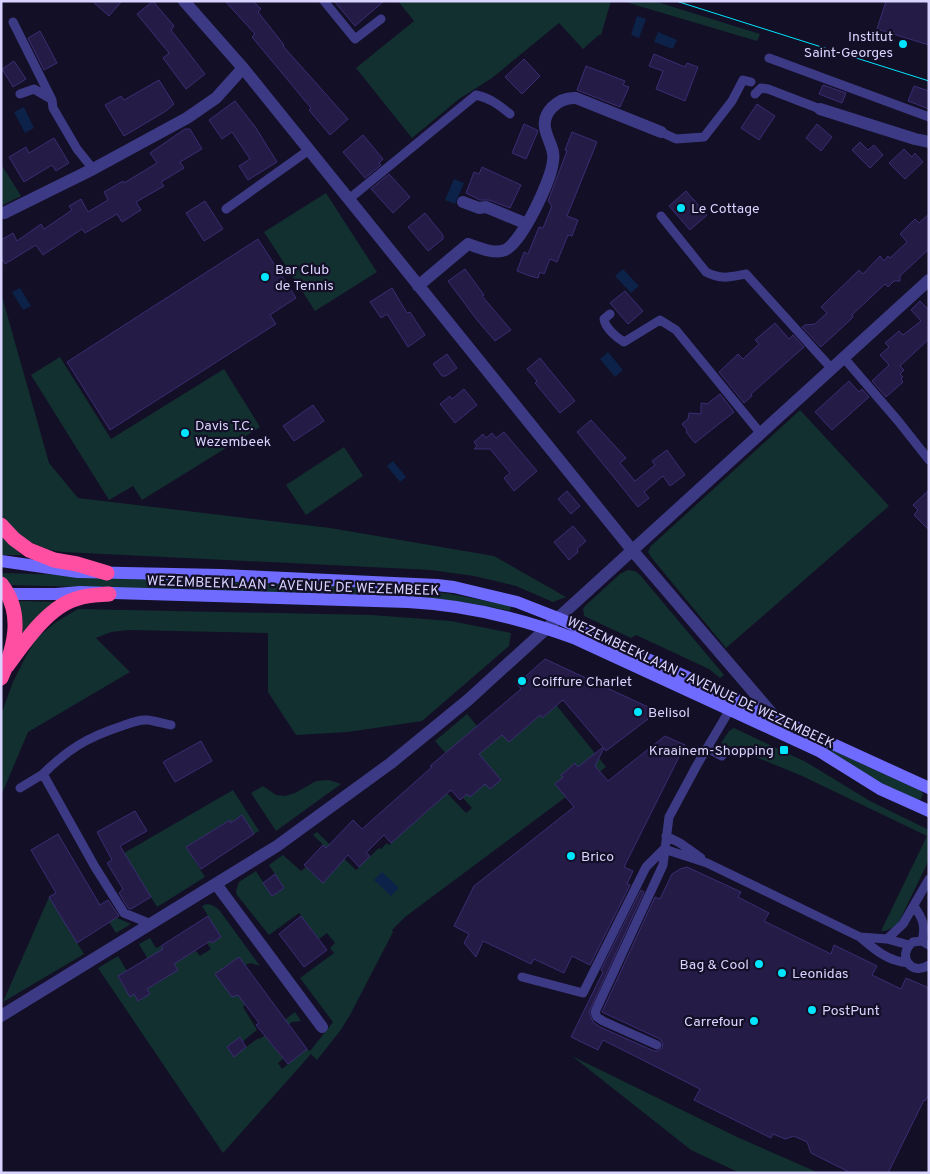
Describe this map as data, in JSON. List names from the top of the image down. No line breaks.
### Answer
{"streets":{"main road":["WEZEMBEEKLAAN - AVENUE DE WEZEMBEEK"]},"places":{"other":["Institut Saint-Georges","Le Cottage","Bar Club de Tennis","Davis T.C. Wezembeek","Coiffure Charlet","Belisol","Brico","Bag & Cool","Leonidas","PostPunt","Carrefour"],"transit":["Kraainem-Shopping"]}}
